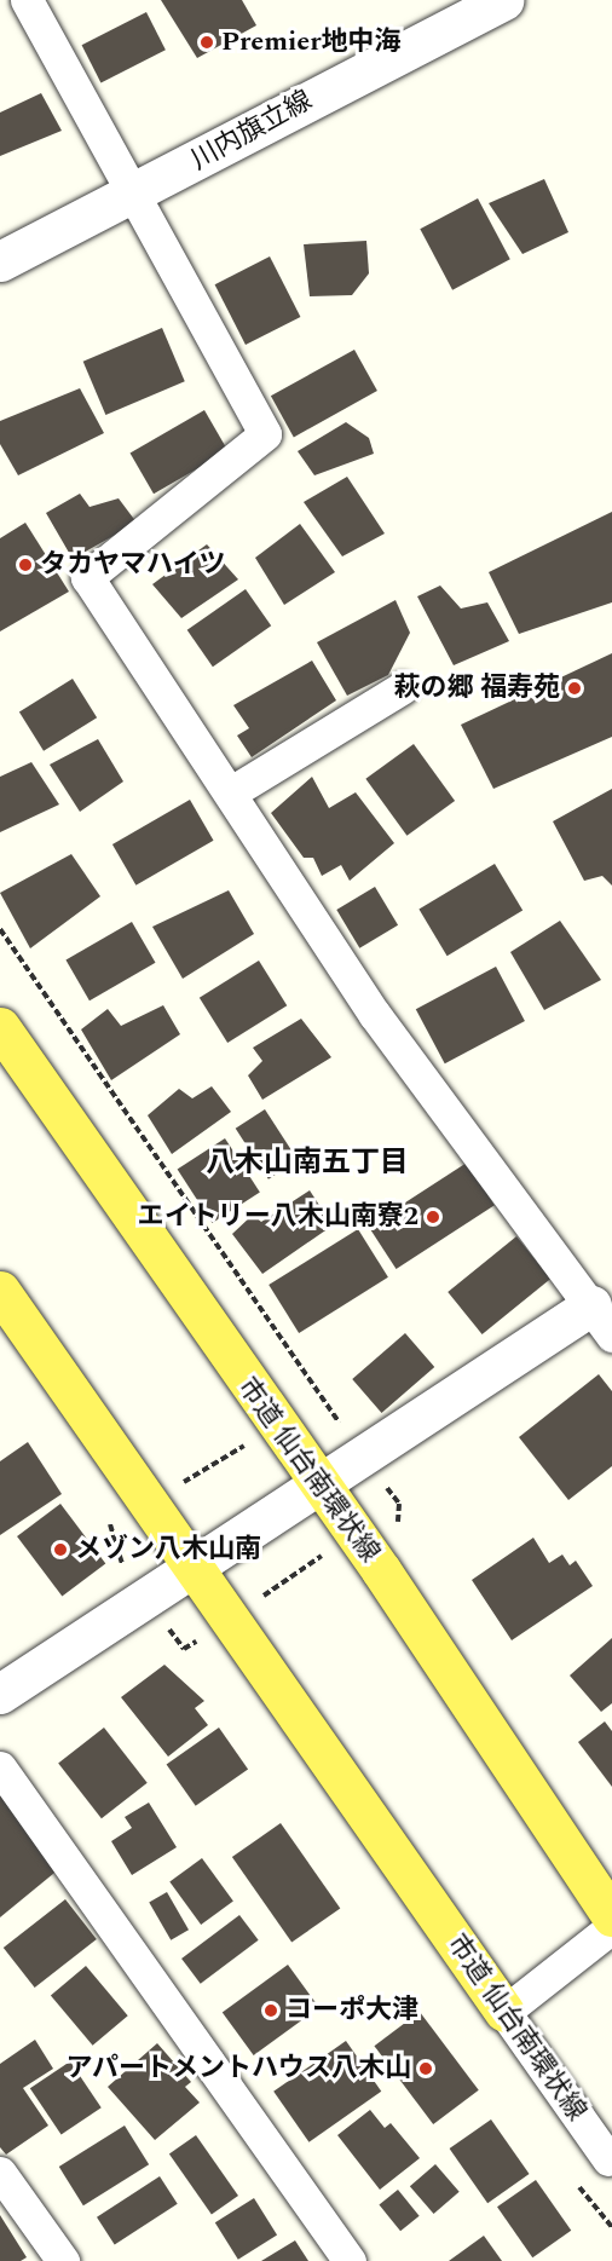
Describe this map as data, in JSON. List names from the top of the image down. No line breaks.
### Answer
{"streets":{"main road":["市道 仙台南環状線"],"street":["川内旗立線"]},"districts":["八木山南五丁目"],"places":["Premier地中海","タカヤマハイツ","萩の郷 福寿苑","エイトリー八木山南寮2","メゾン八木山南","コーポ大津","アパートメントハウス八木山"]}
